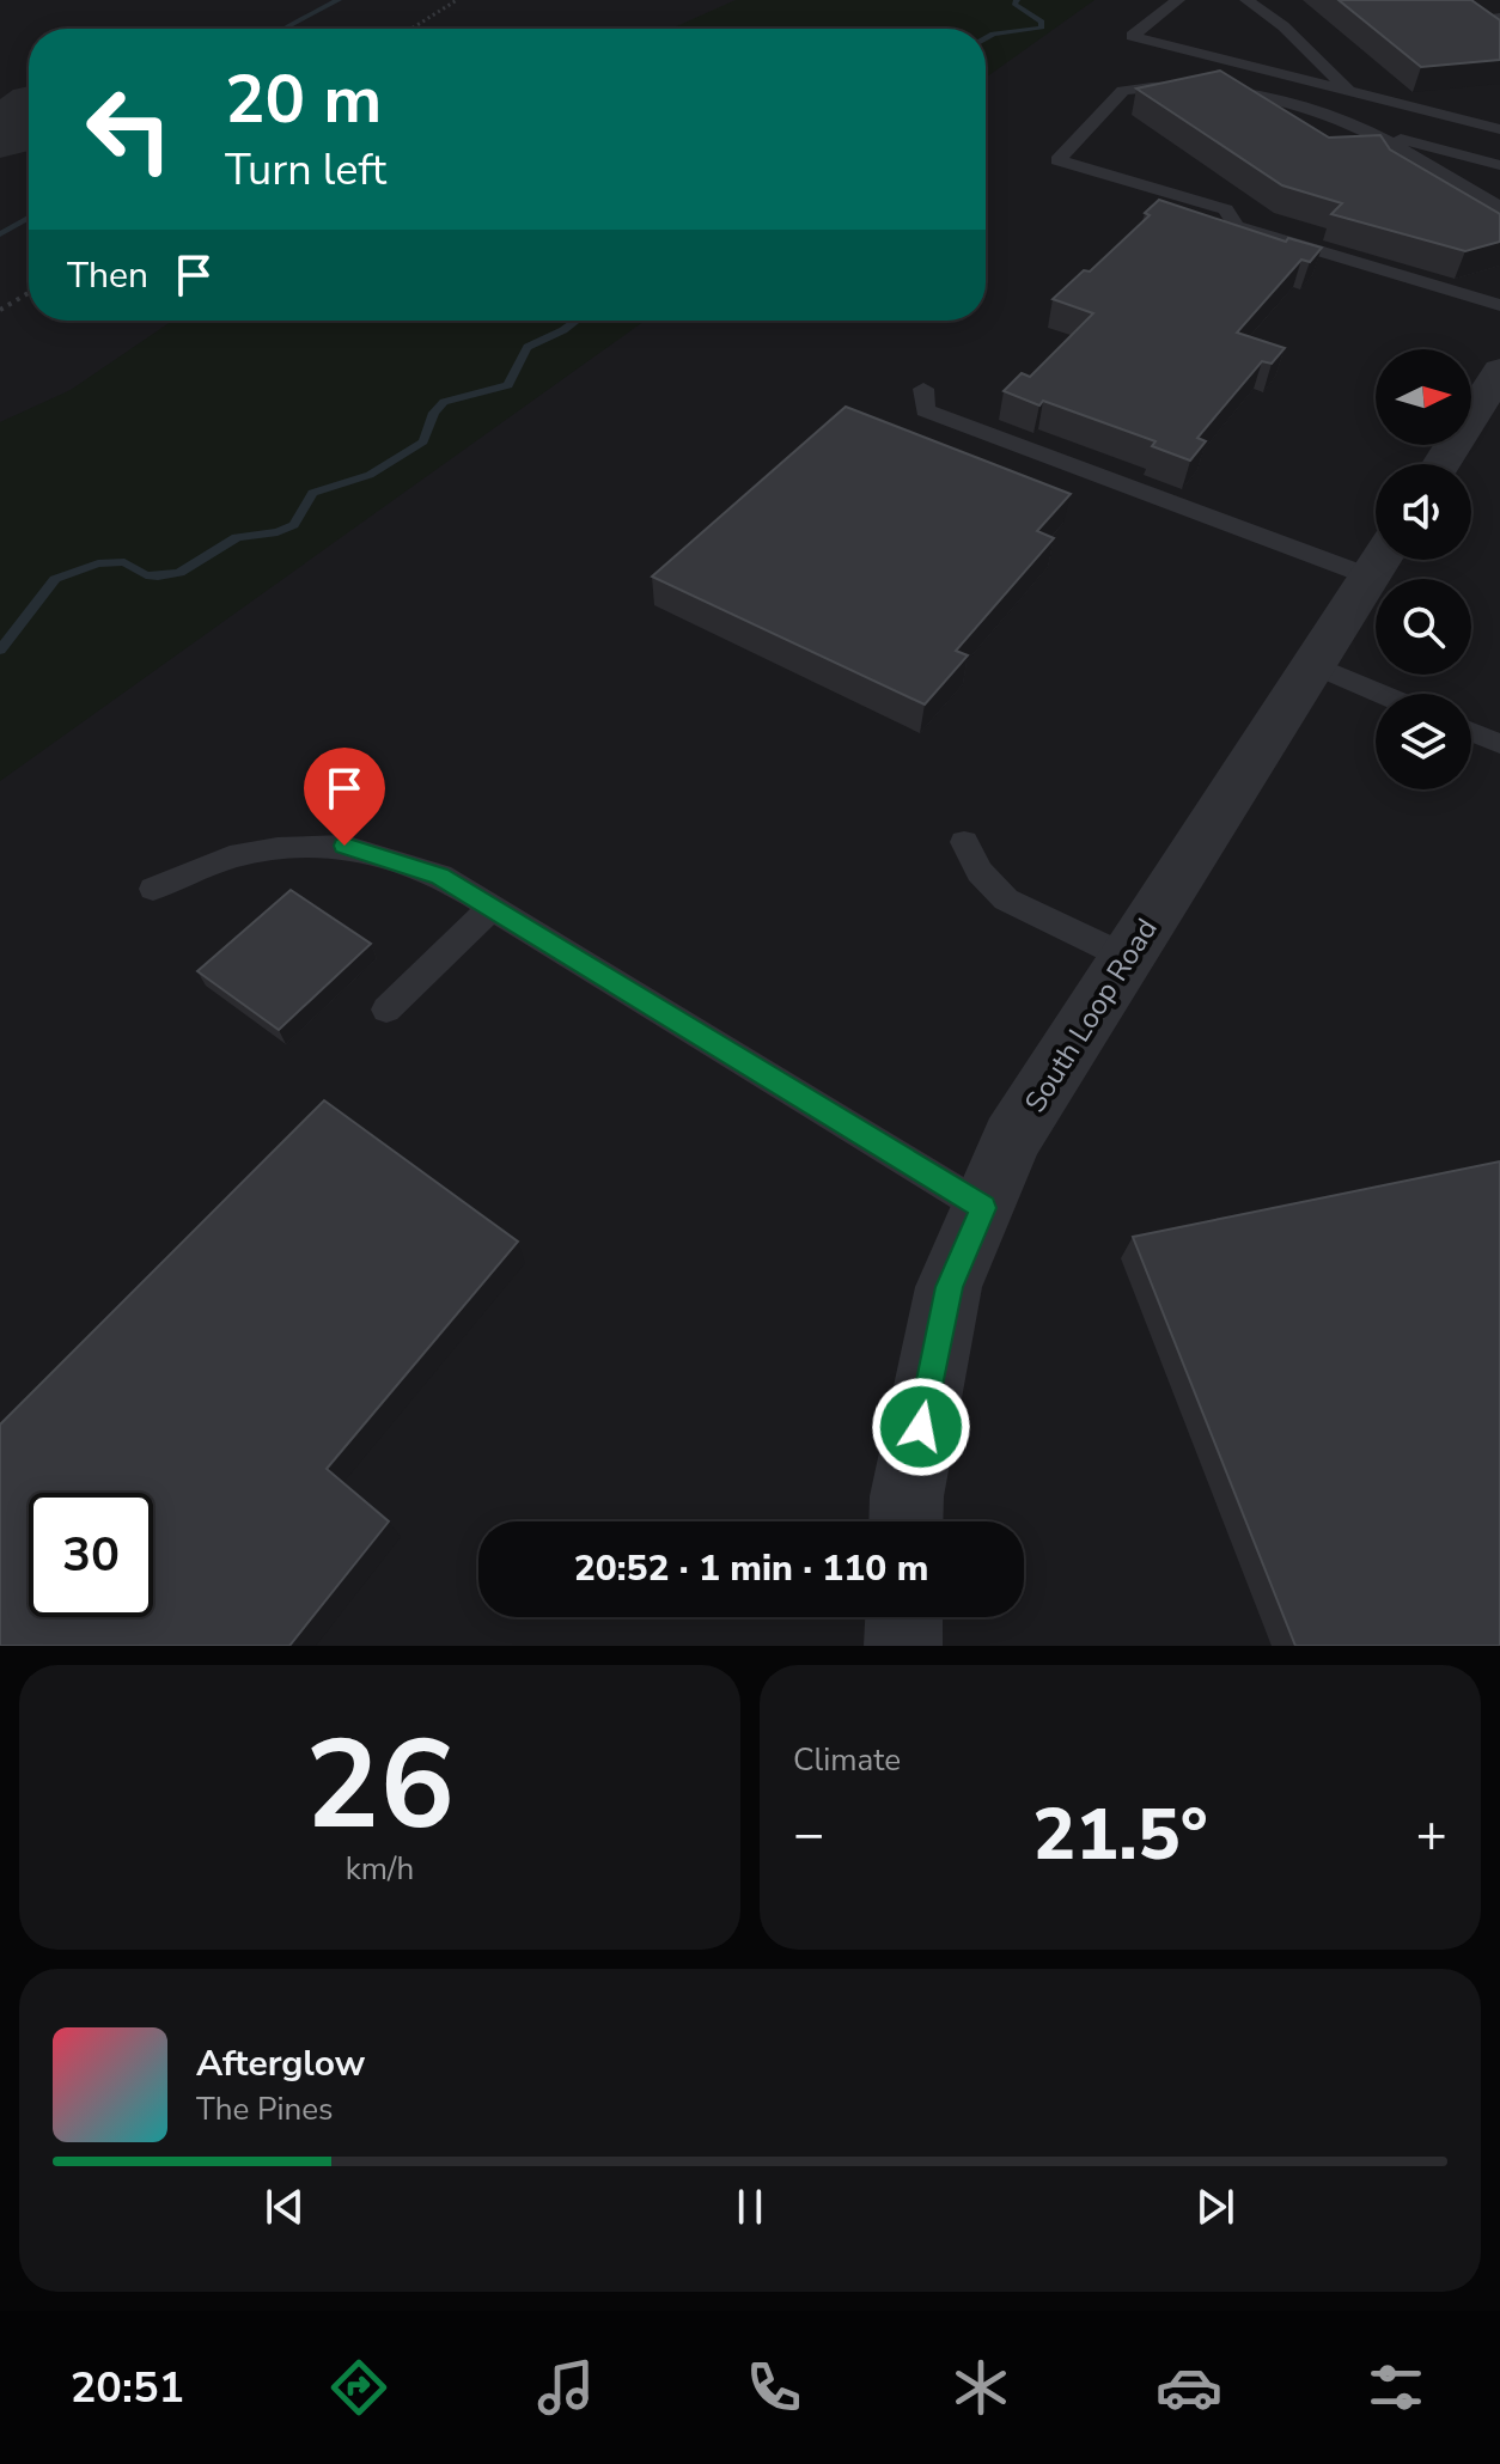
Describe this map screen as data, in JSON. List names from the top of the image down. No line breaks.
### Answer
{"streets":{"street":["South Loop Road"]},"north":"right","page":{"turn":["20 m","Turn left"],"then":"Then","limit":"30","trip":"20:52 · 1 min · 110 m","tile":[["26","km/h"],"Climate"],"heat":["−","21.5°","+"],"song":["Afterglow","The Pines"],"tabs":"20:51"}}
